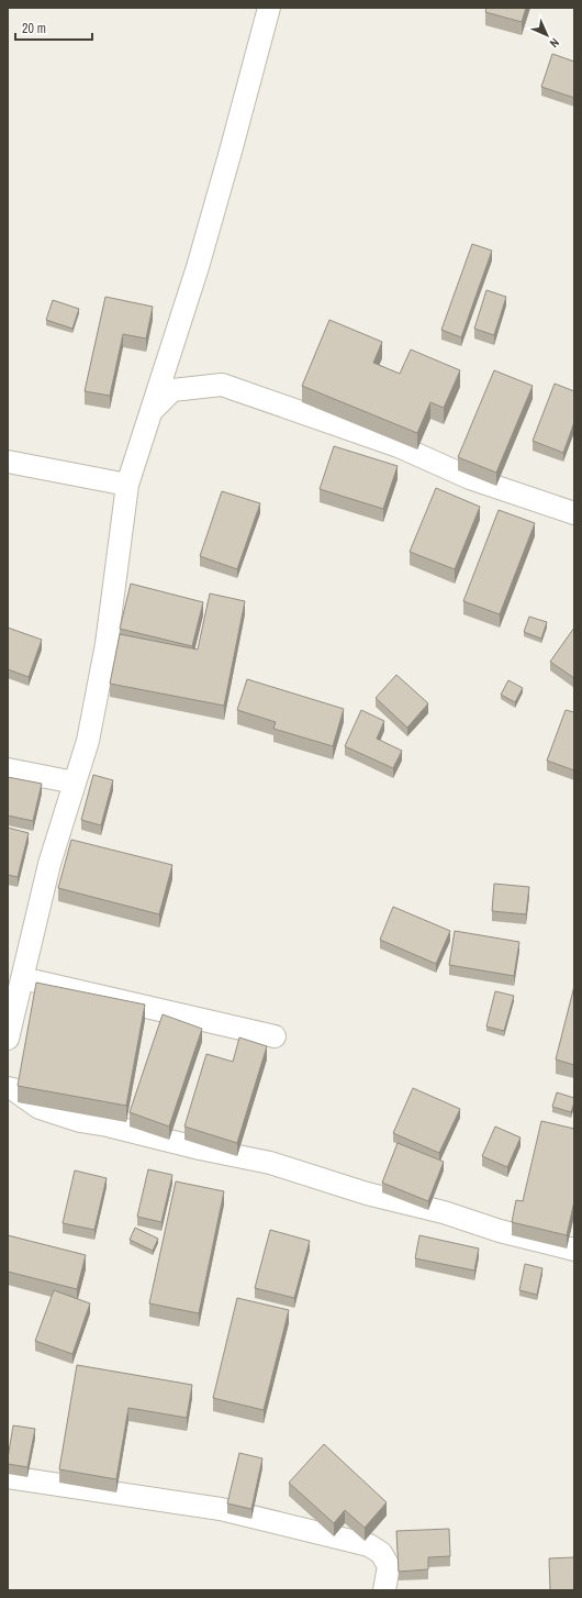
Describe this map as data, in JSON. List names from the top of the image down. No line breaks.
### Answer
{"scale_bar":"20 m","north":"bottom right"}
